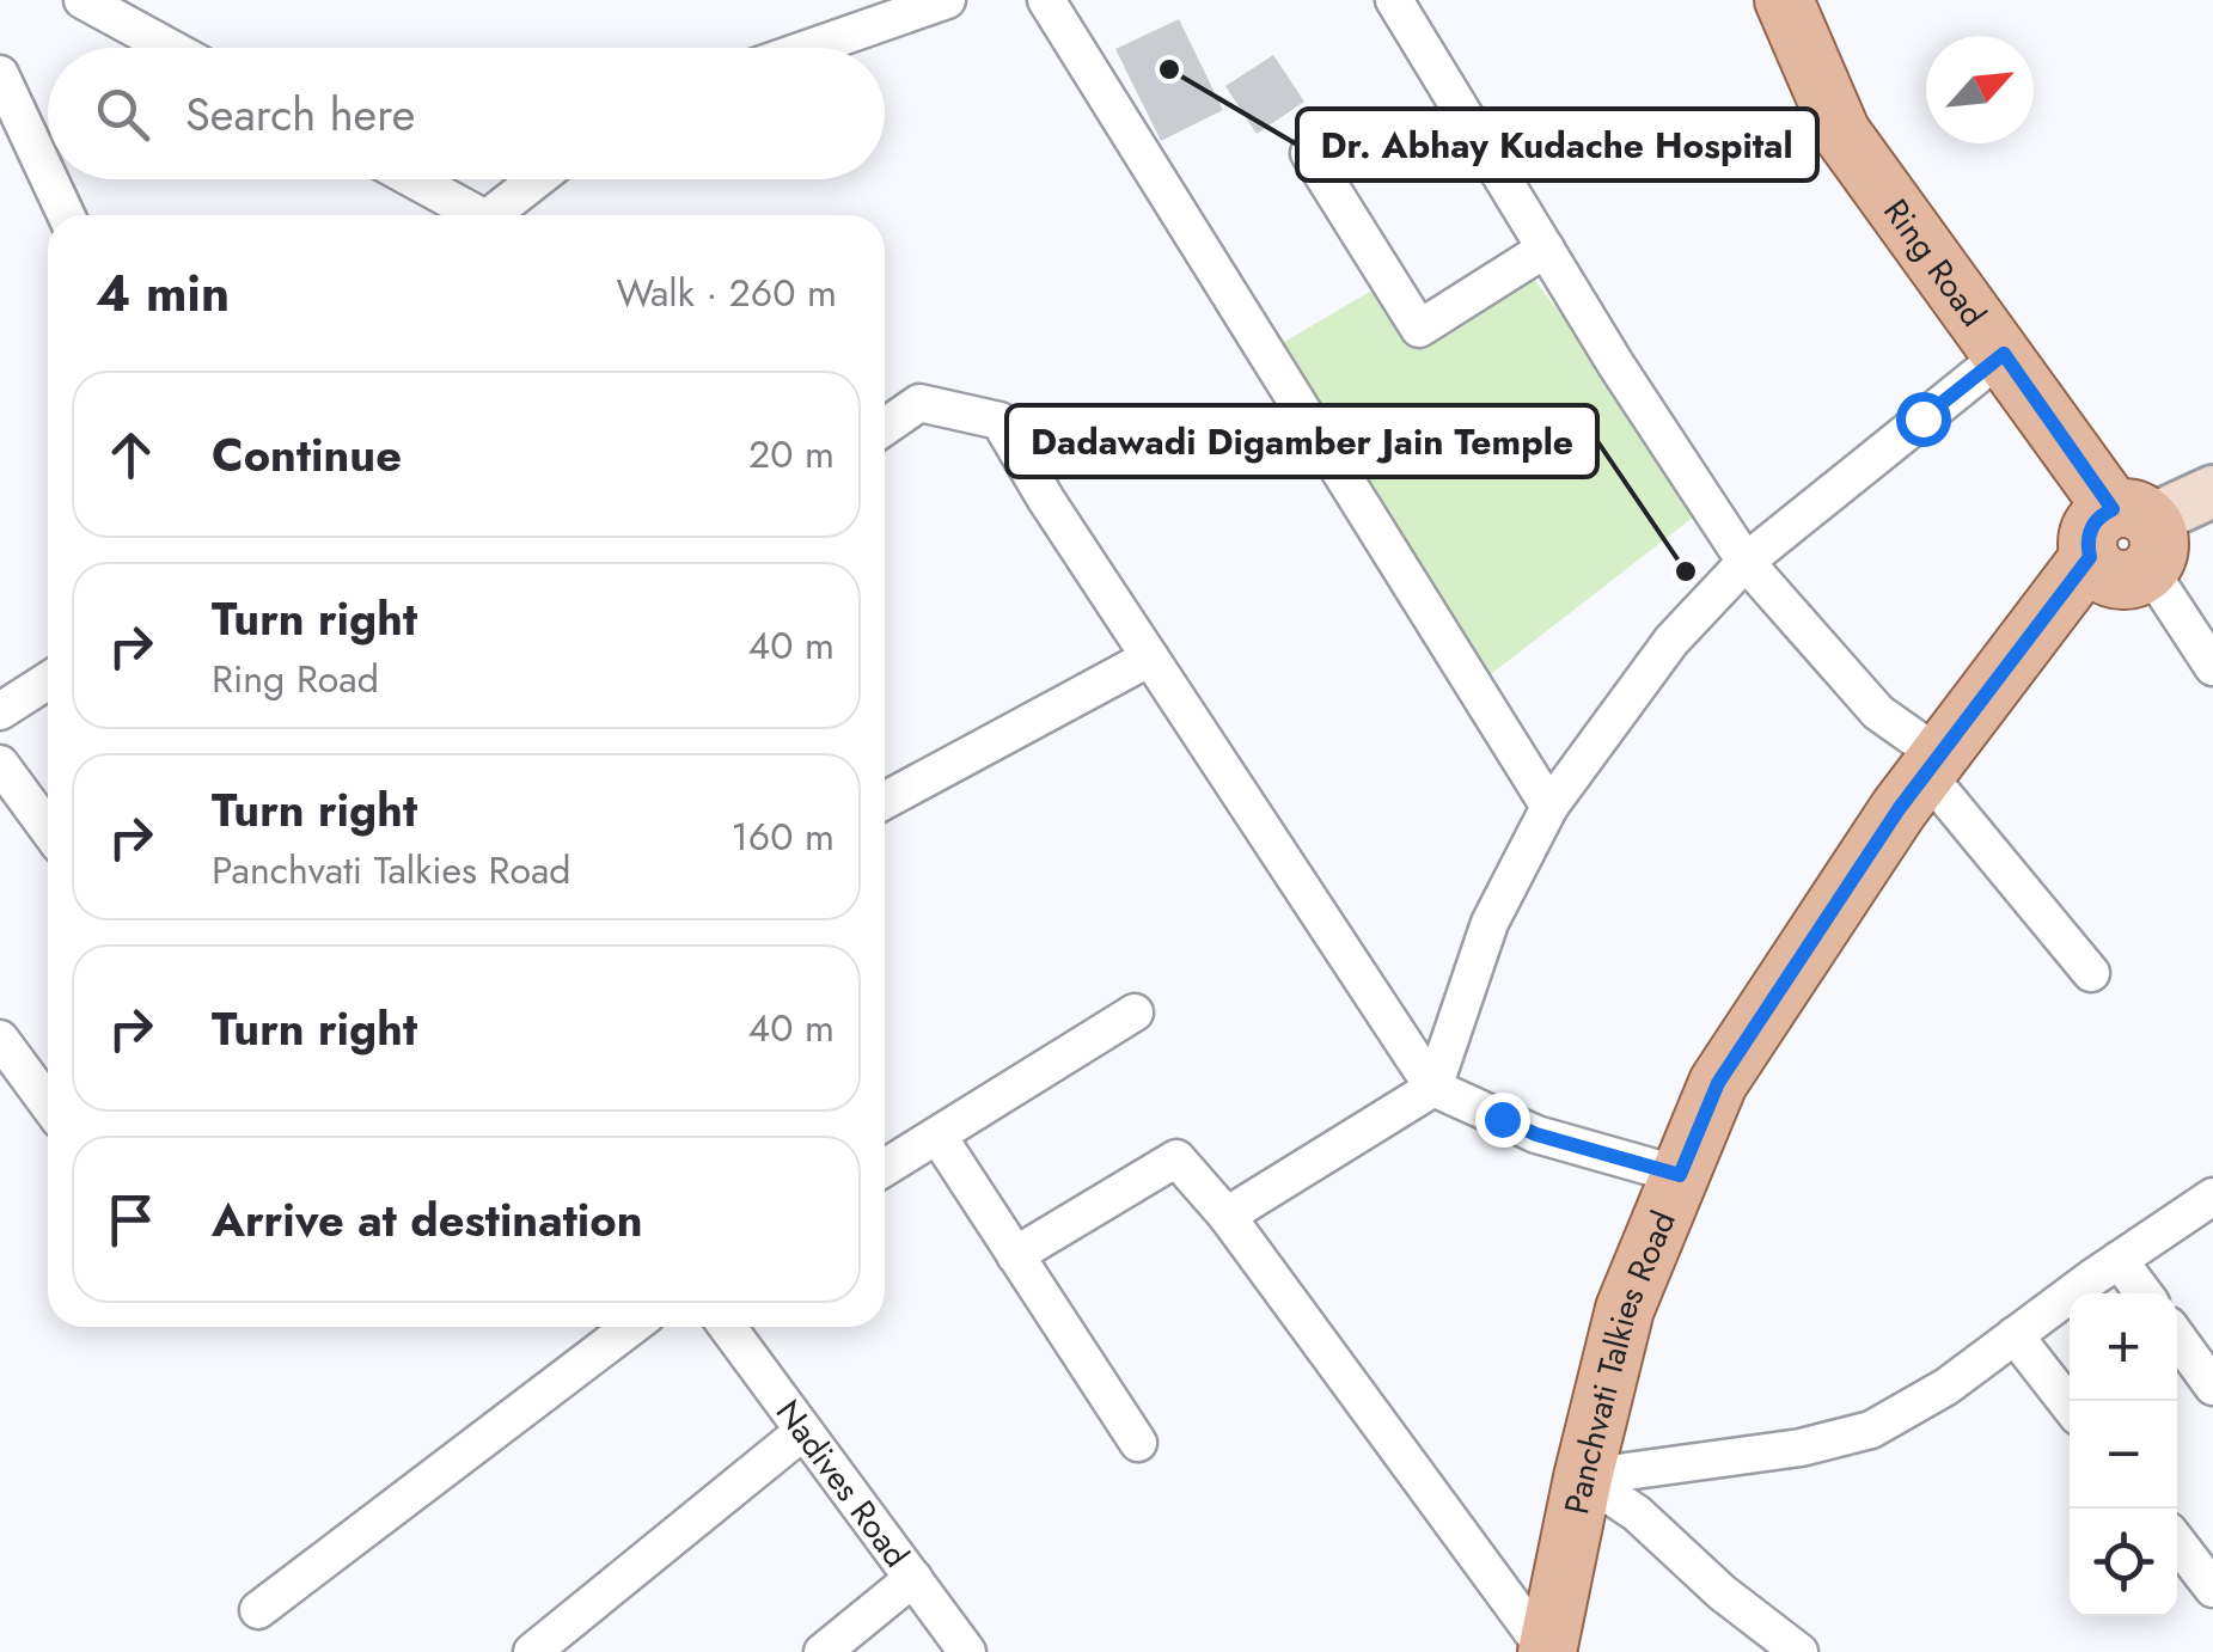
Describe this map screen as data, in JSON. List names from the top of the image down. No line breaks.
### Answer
{"streets":{"main road":["Ring Road","Panchvati Talkies Road"],"street":["Nadives Road"]},"crossings":[["Ring Road","Panchvati Talkies Road"]],"places":["Dr. Abhay Kudache Hospital","Dadawadi Digamber Jain Temple"],"north":"top right","page":{"search":"Search here","heading":["4 min","Walk · 260 m"],"list":[["Continue","20 m"],["Turn right","Ring Road","40 m"],["Turn right","Panchvati Talkies Road","160 m"],["Turn right","40 m"],"Arrive at destination"],"map_buttons":["+","−"]}}
